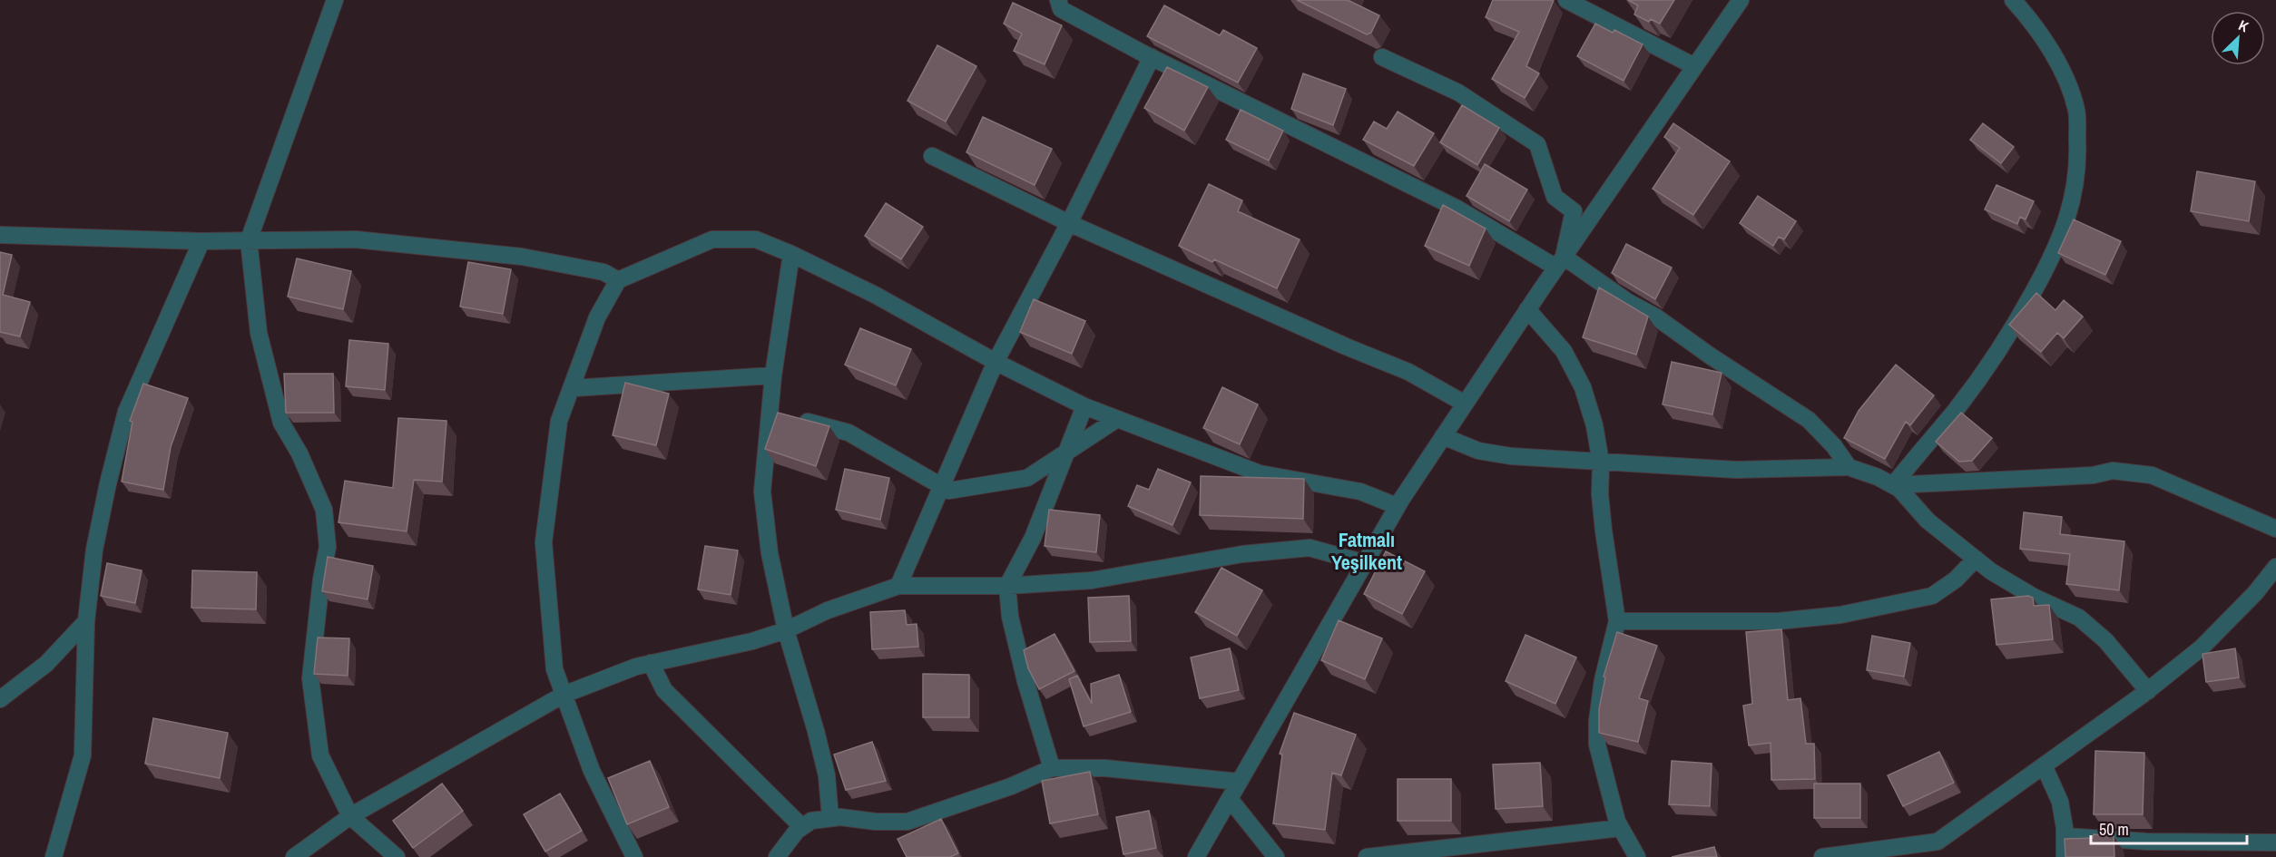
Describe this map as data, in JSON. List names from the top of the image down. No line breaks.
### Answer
{"districts":["Fatmalı Yeşilkent"],"scale_bar":"50 m","north":"top right"}
